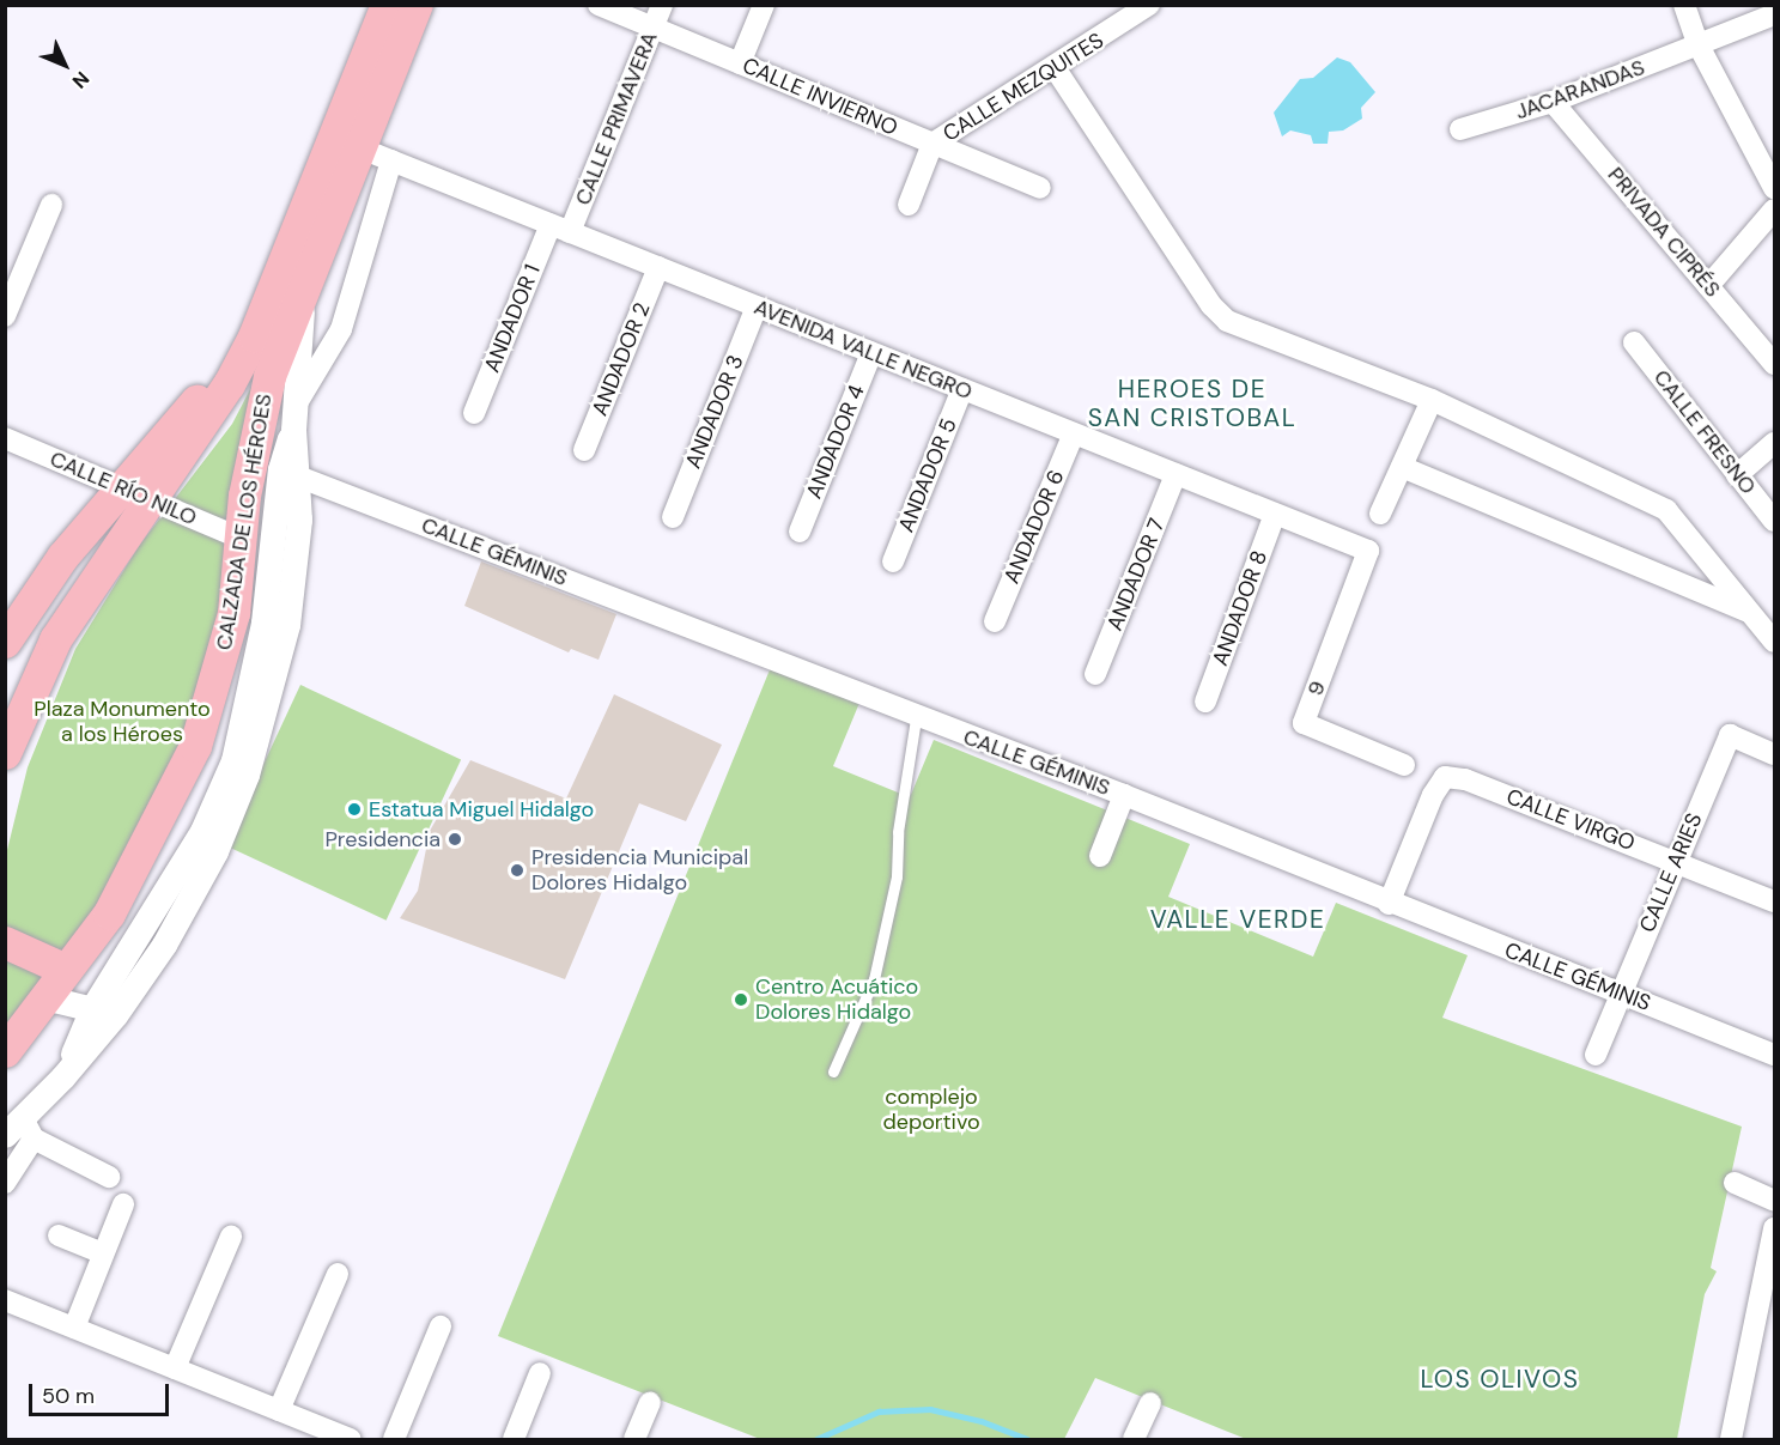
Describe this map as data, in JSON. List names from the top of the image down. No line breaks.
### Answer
{"streets":{"main road":["CALZADA DE LOS HÉROES"],"street":["CALLE MEZQUITES","JACARANDAS","CALLE INVIERNO","CALLE PRIMAVERA","PRIVADA CIPRÉS","ANDADOR 1","AVENIDA VALLE NEGRO","ANDADOR 2","ANDADOR 3","CALLE FRESNO","ANDADOR 4","ANDADOR 5","CALLE RÍO NILO","ANDADOR 6","CALLE GÉMINIS","ANDADOR 7","ANDADOR 8","9","CALLE VIRGO","CALLE ARIES"]},"crossings":[["CALLE MEZQUITES","CALLE INVIERNO"],["JACARANDAS","PRIVADA CIPRÉS"],["CALLE INVIERNO","CALLE PRIMAVERA"],["CALLE PRIMAVERA","ANDADOR 1"],["CALLE PRIMAVERA","AVENIDA VALLE NEGRO"],["ANDADOR 1","AVENIDA VALLE NEGRO"],["AVENIDA VALLE NEGRO","ANDADOR 2"],["AVENIDA VALLE NEGRO","ANDADOR 3"],["AVENIDA VALLE NEGRO","ANDADOR 4"],["AVENIDA VALLE NEGRO","ANDADOR 5"],["AVENIDA VALLE NEGRO","CALZADA DE LOS HÉROES"],["AVENIDA VALLE NEGRO","ANDADOR 6"],["AVENIDA VALLE NEGRO","ANDADOR 7"],["AVENIDA VALLE NEGRO","ANDADOR 8"],["AVENIDA VALLE NEGRO","9"],["CALLE RÍO NILO","CALZADA DE LOS HÉROES"],["CALZADA DE LOS HÉROES","CALLE GÉMINIS"],["CALLE GÉMINIS","CALLE VIRGO"],["CALLE GÉMINIS","CALLE ARIES"],["CALLE VIRGO","CALLE ARIES"]],"districts":["HEROES DE SAN CRISTOBAL","VALLE VERDE","LOS OLIVOS"],"parks":["Plaza Monumento a los Héroes","complejo deportivo"],"places":["Estatua Miguel Hidalgo","Presidencia","Presidencia Municipal Dolores Hidalgo","Centro Acuático Dolores Hidalgo"],"scale_bar":"50 m","north":"bottom right"}
